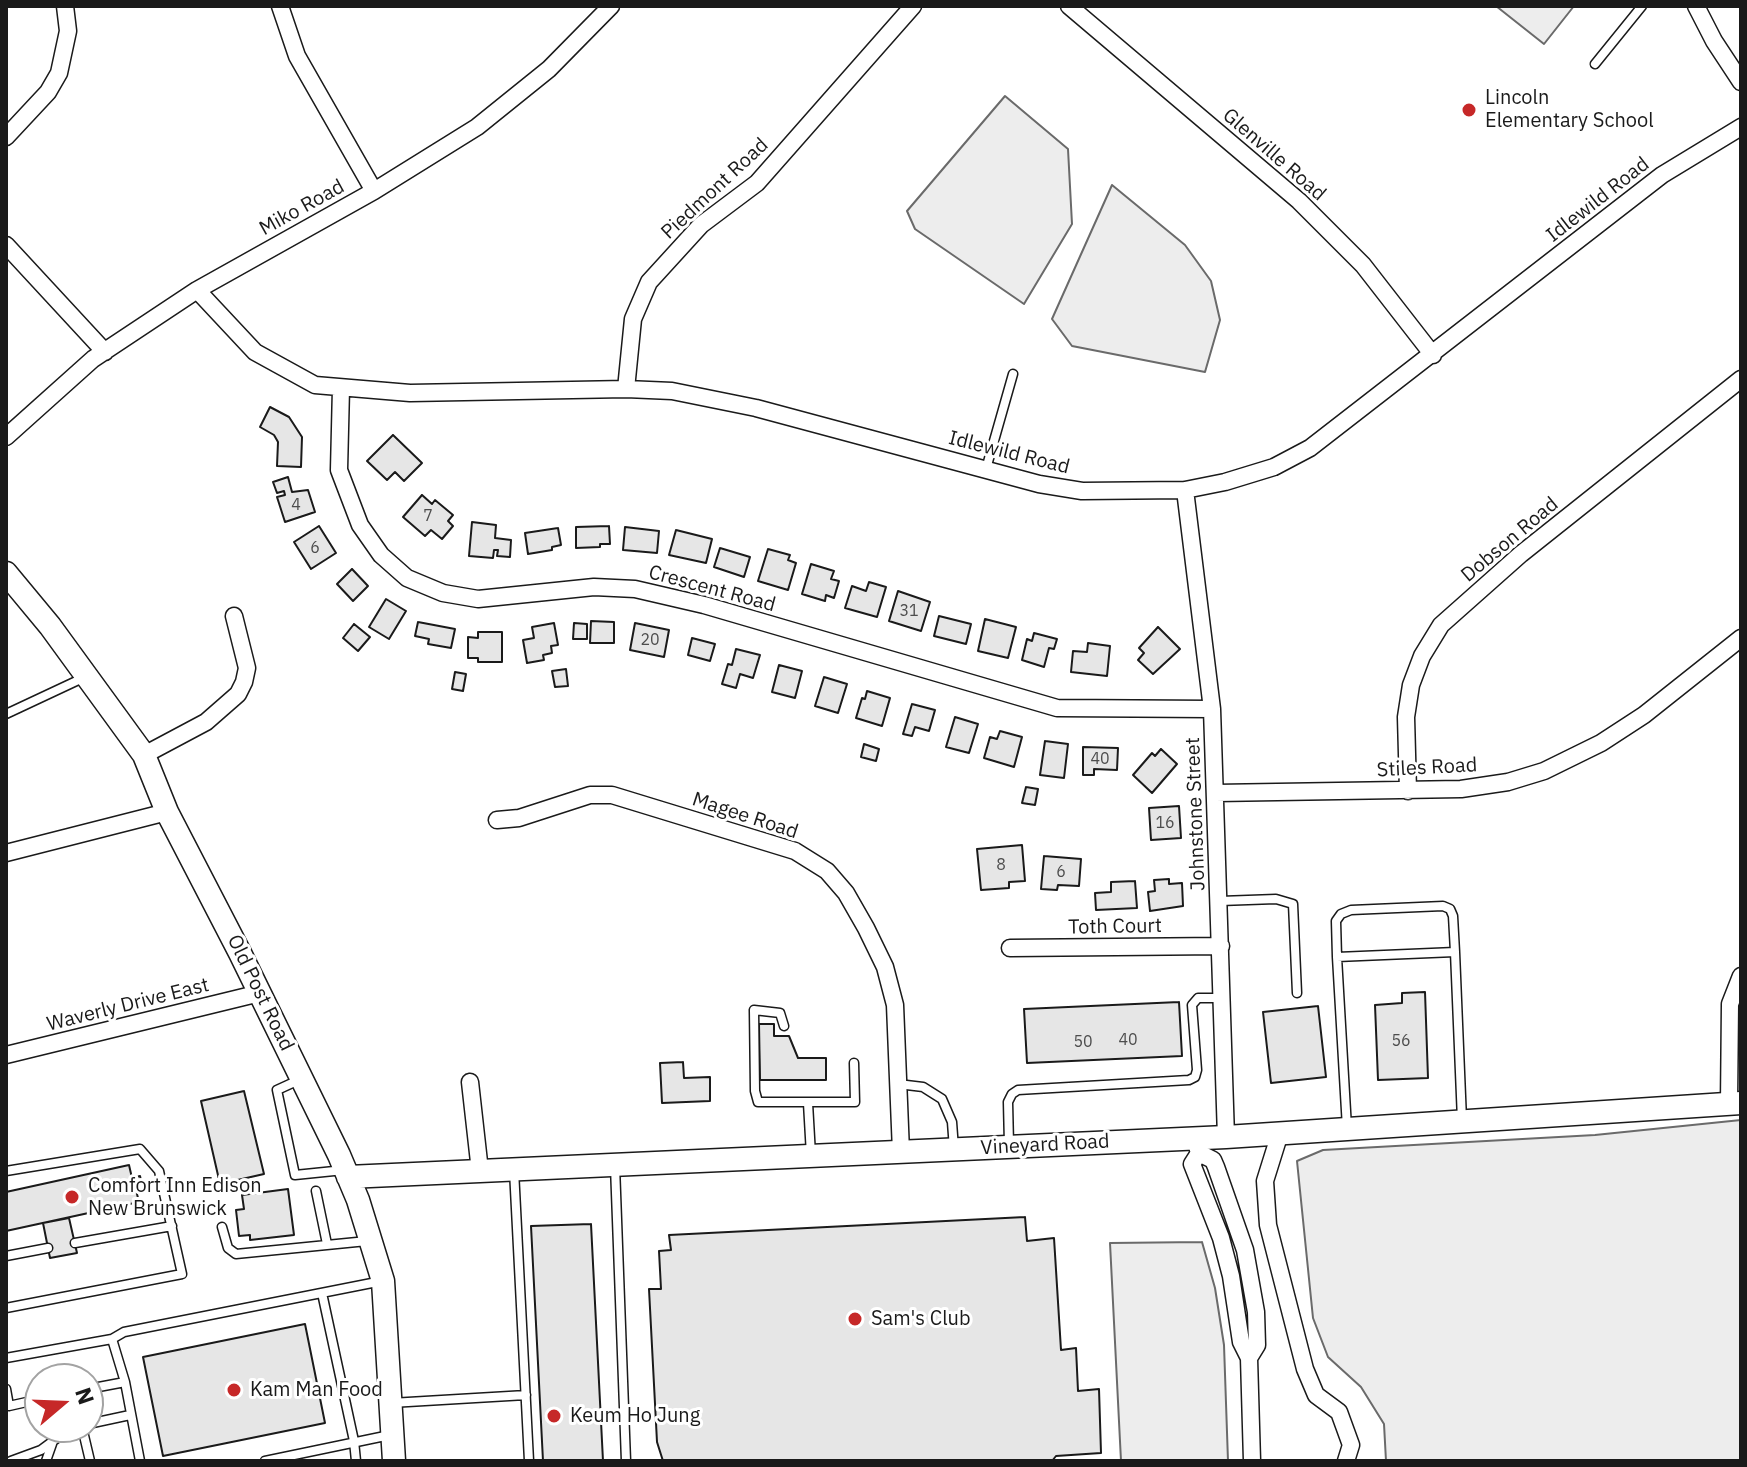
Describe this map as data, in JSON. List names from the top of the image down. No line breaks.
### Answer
{"streets":{"street":["Glenville Road","Piedmont Road","Idlewild Road","Miko Road","Dobson Road","Crescent Road","Stiles Road","Johnstone Street","Magee Road","Toth Court","Old Post Road","Waverly Drive East","Vineyard Road"]},"crossings":[["Glenville Road","Idlewild Road"],["Piedmont Road","Idlewild Road"],["Idlewild Road","Miko Road"],["Idlewild Road","Crescent Road"],["Idlewild Road","Johnstone Street"],["Dobson Road","Stiles Road"],["Crescent Road","Johnstone Street"],["Stiles Road","Johnstone Street"],["Johnstone Street","Toth Court"],["Johnstone Street","Vineyard Road"],["Magee Road","Vineyard Road"],["Old Post Road","Waverly Drive East"],["Old Post Road","Vineyard Road"]],"places":["Lincoln Elementary School","Comfort Inn Edison New Brunswick","Sam's Club","Kam Man Food","Keum Ho Jung"],"house_numbers":["4","7","6","31","20","40","16","8","6","40","56","50"],"north":"right"}
